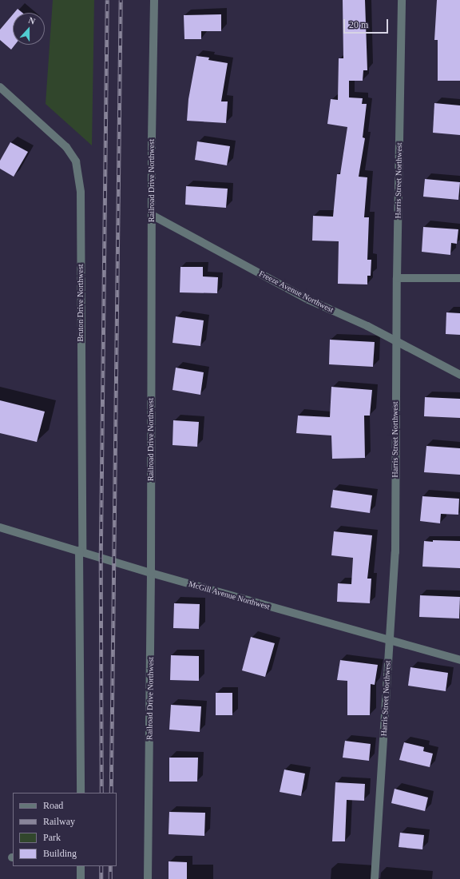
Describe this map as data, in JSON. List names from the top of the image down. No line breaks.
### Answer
{"streets":{"street":["Railroad Drive Northwest","Harris Street Northwest","Freeze Avenue Northwest","Bruton Drive Northwest","McGill Avenue Northwest"]},"crossings":[["Railroad Drive Northwest","Freeze Avenue Northwest"],["Railroad Drive Northwest","McGill Avenue Northwest"],["Harris Street Northwest","Freeze Avenue Northwest"],["Harris Street Northwest","McGill Avenue Northwest"],["Bruton Drive Northwest","McGill Avenue Northwest"]],"legend":["Road","Railway","Park","Building"],"scale_bar":"20 m","north":"top"}
